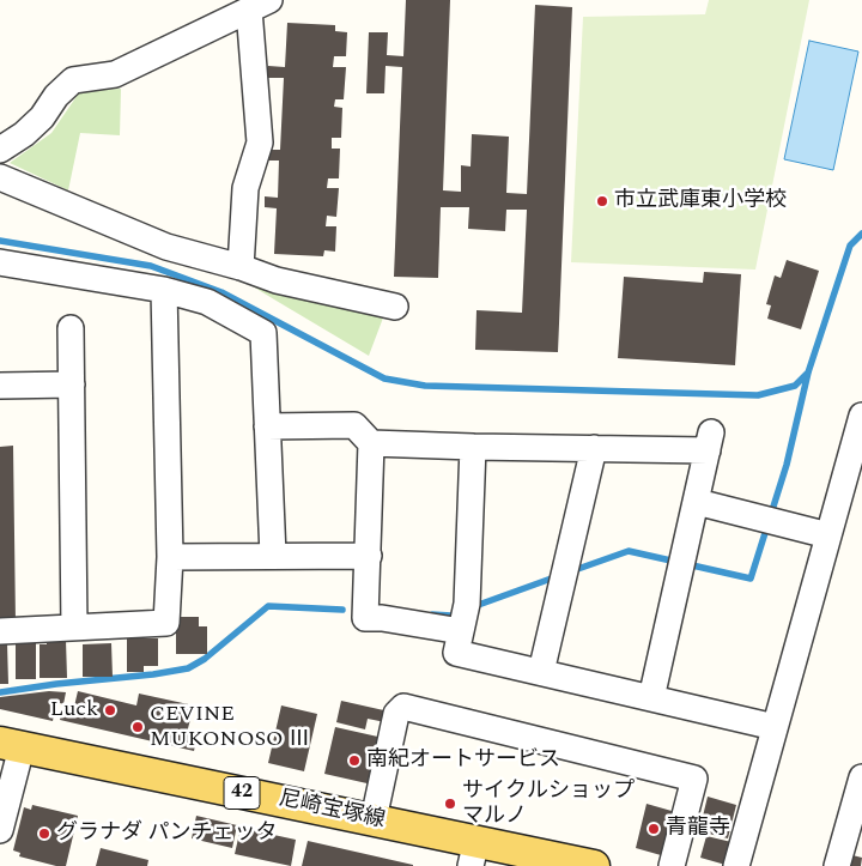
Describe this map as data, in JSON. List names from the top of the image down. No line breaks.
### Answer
{"streets":{"main road":["42","尼崎宝塚線"]},"places":["市立武庫東小学校","Luck","CEVINE MUKONOSO Ⅲ","南紀オートサービス","サイクルショップ マルノ","青龍寺","グラナダ パンチェッタ"]}
